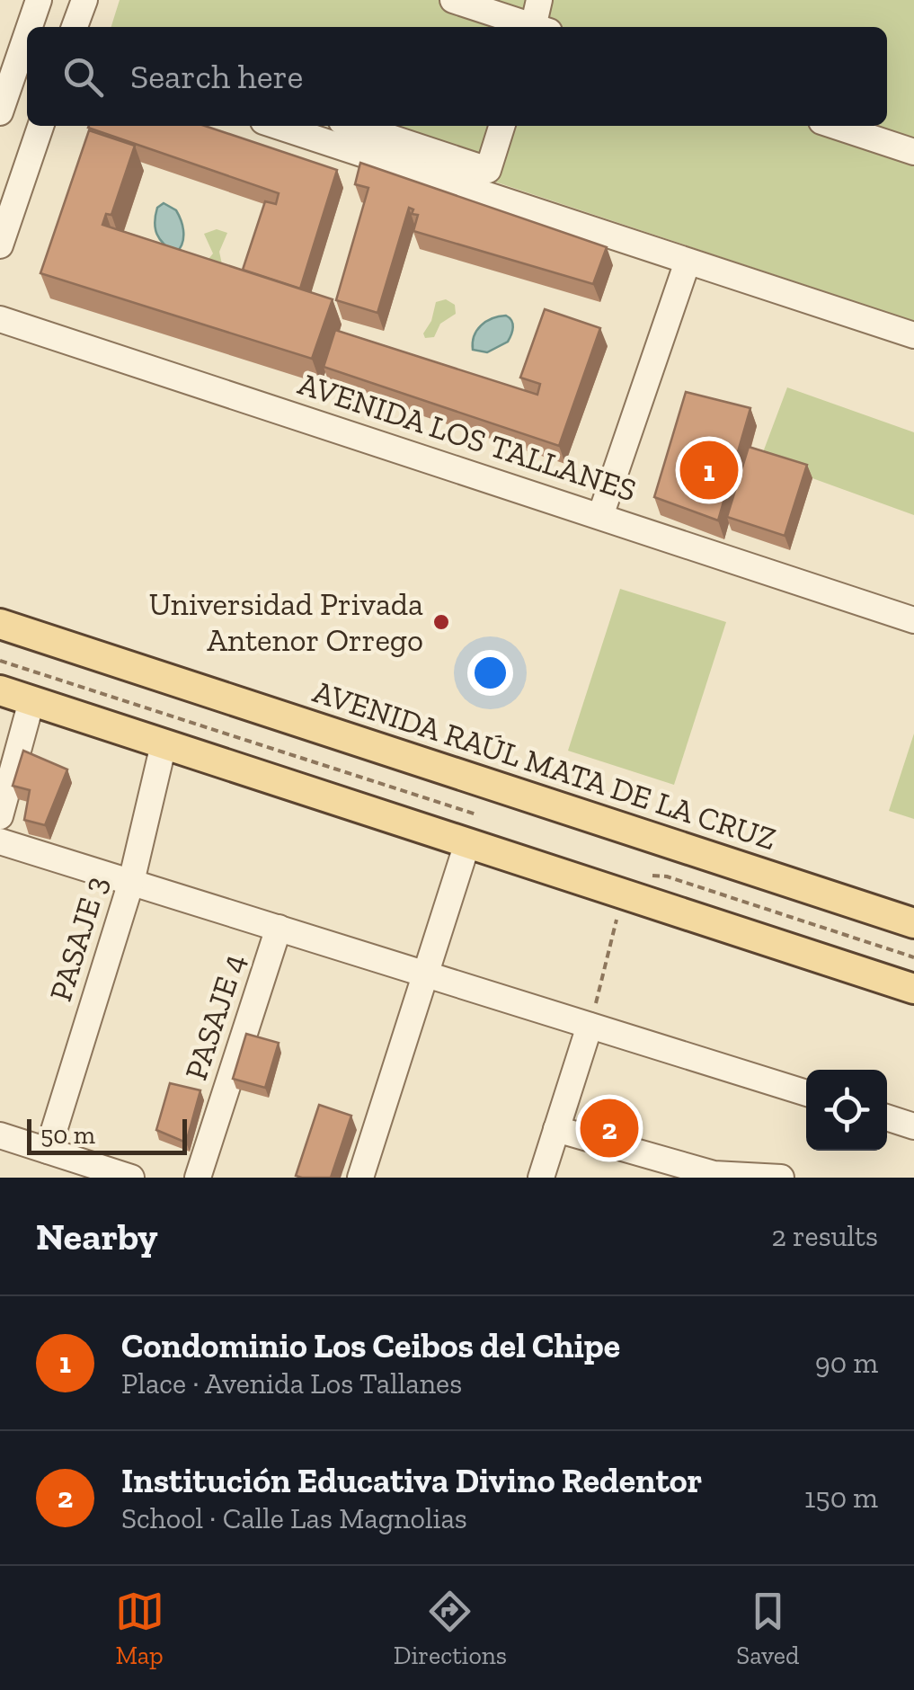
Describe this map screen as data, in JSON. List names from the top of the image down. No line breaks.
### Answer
{"streets":{"main road":["AVENIDA RAÚL MATA DE LA CRUZ"],"street":["AVENIDA LOS TALLANES","PASAJE 3","PASAJE 4"]},"places":["Universidad Privada Antenor Orrego"],"scale_bar":"50 m","page":{"search":"Search here","pins":["1","2"],"scale":"50 m","heading":["Nearby","2 results"],"list":[{"mark":"1","name":"Condominio Los Ceibos del Chipe","note":"Place · Avenida Los Tallanes","value":"90 m"},{"mark":"2","name":"Institución Educativa Divino Redentor","note":"School · Calle Las Magnolias","value":"150 m"}],"nav":["Map","Directions","Saved"]}}
